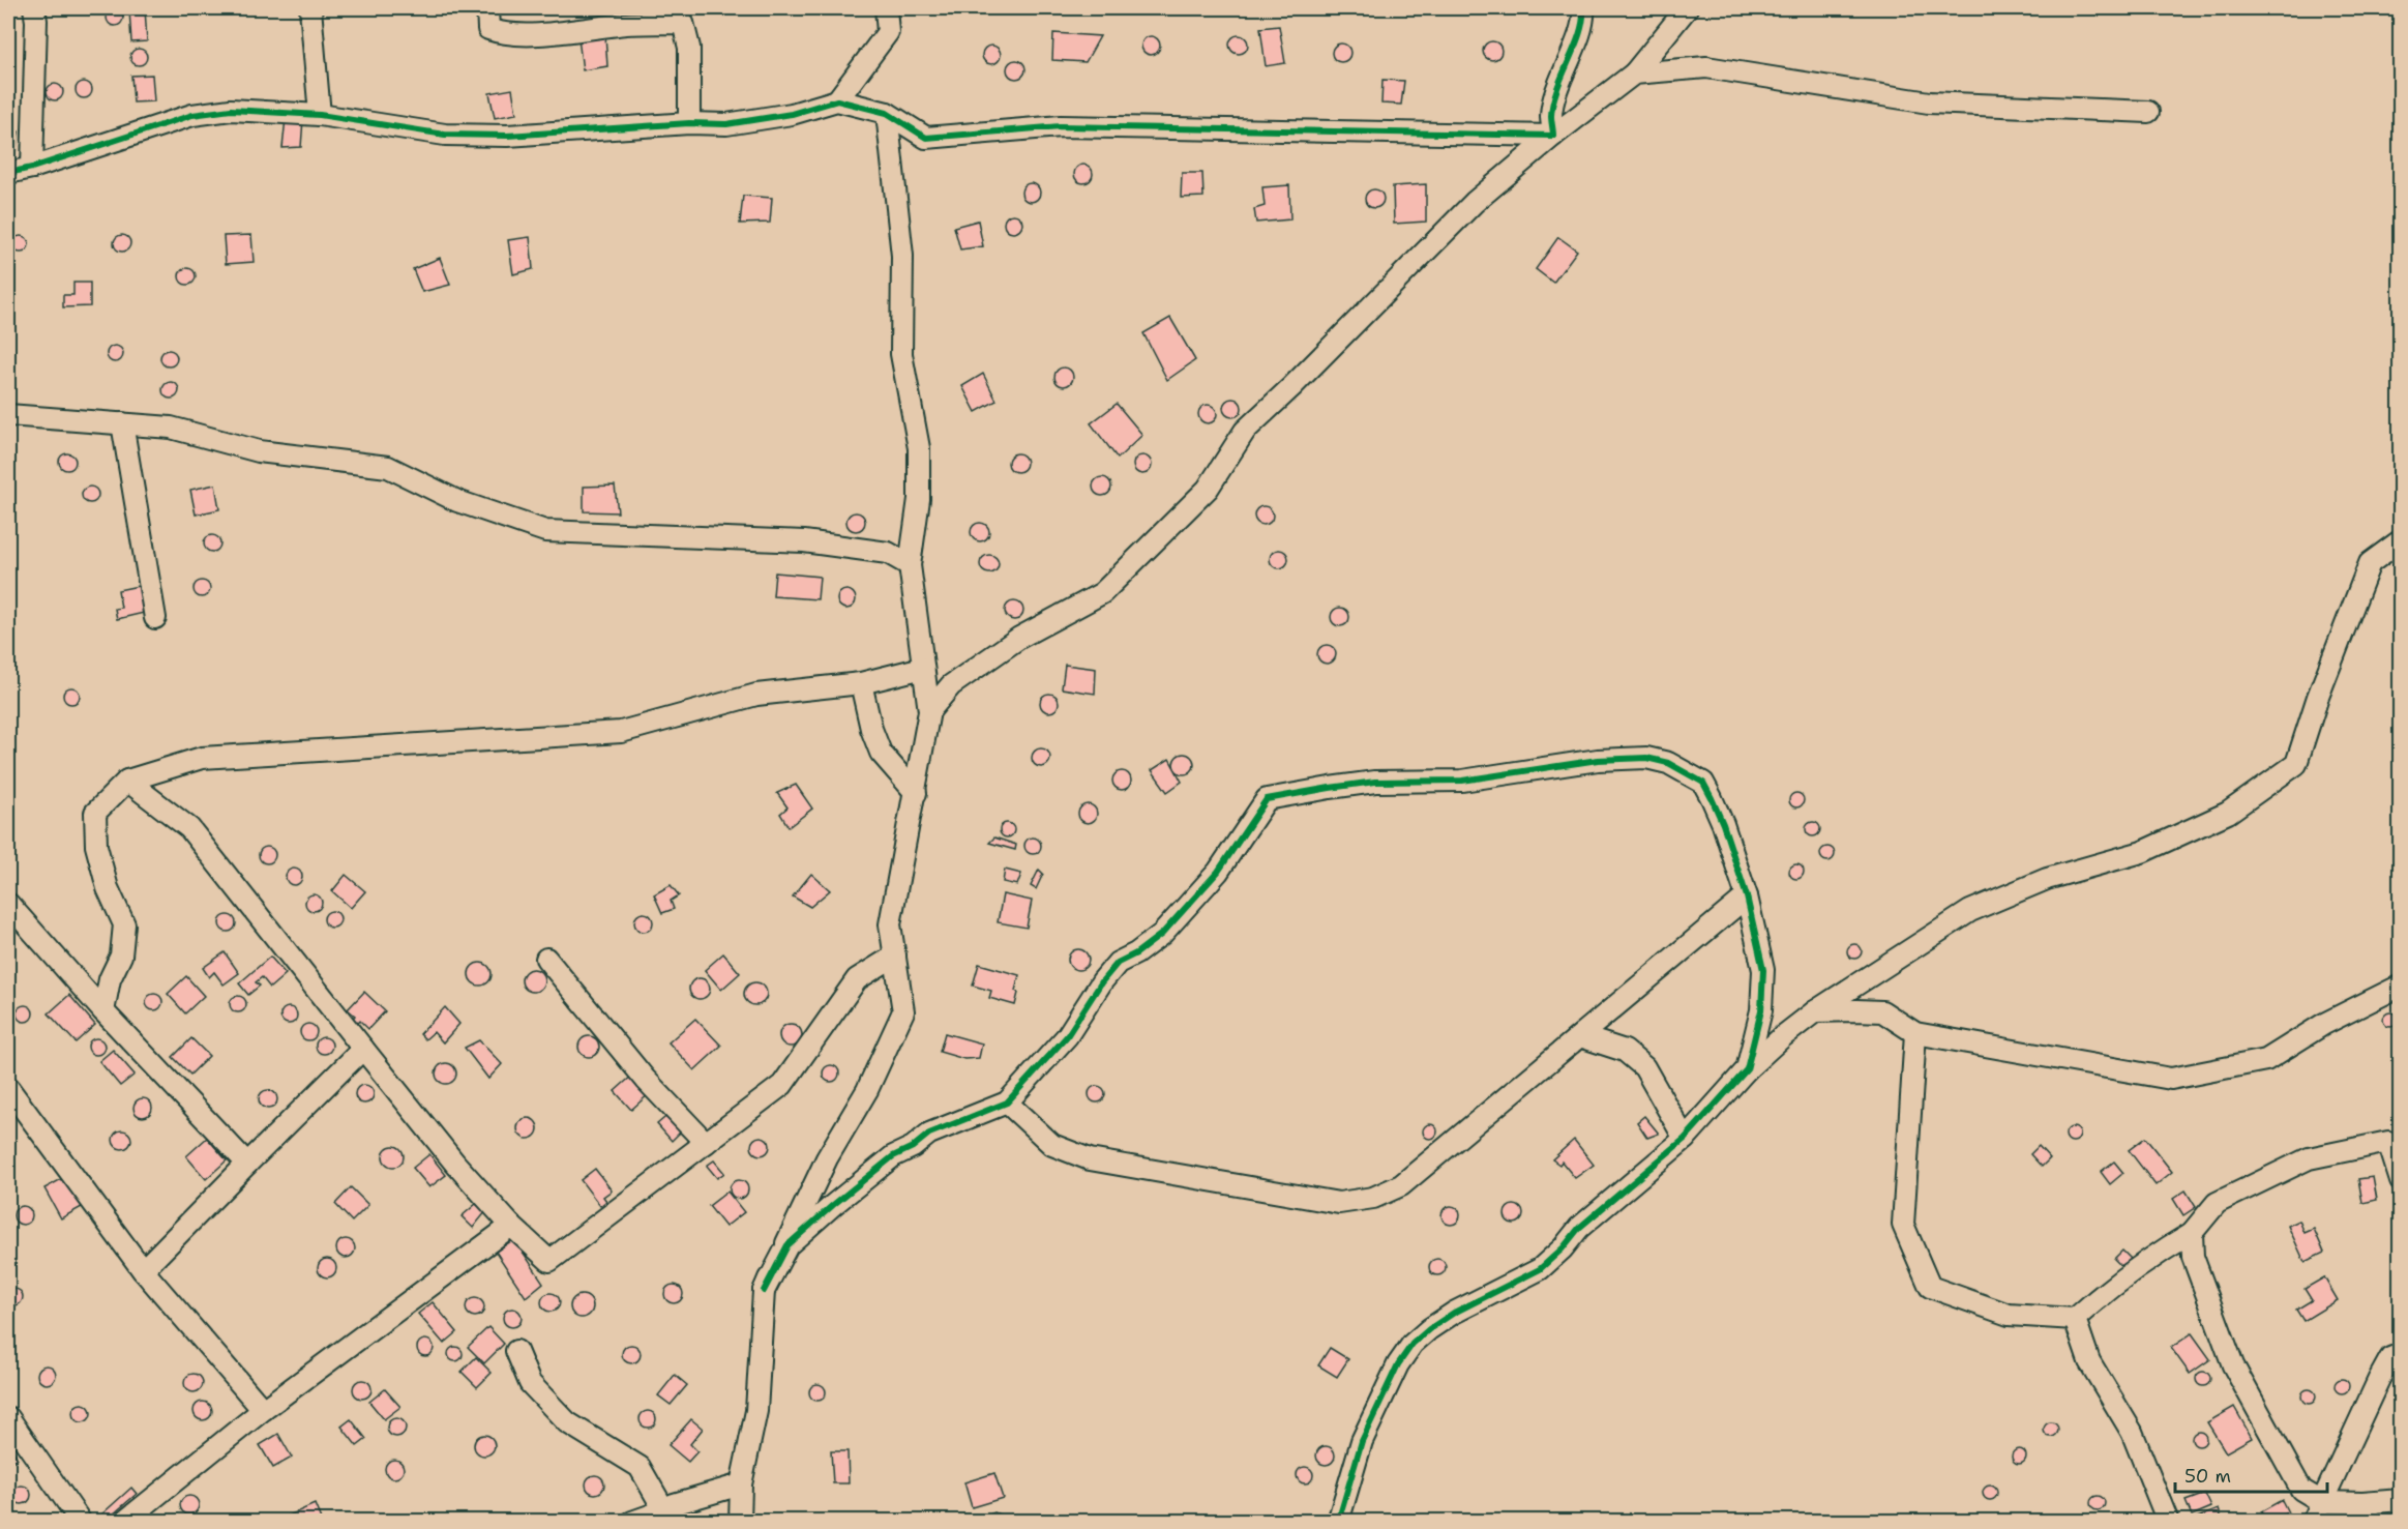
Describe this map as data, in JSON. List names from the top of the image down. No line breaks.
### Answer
{"scale_bar":"50 m"}
